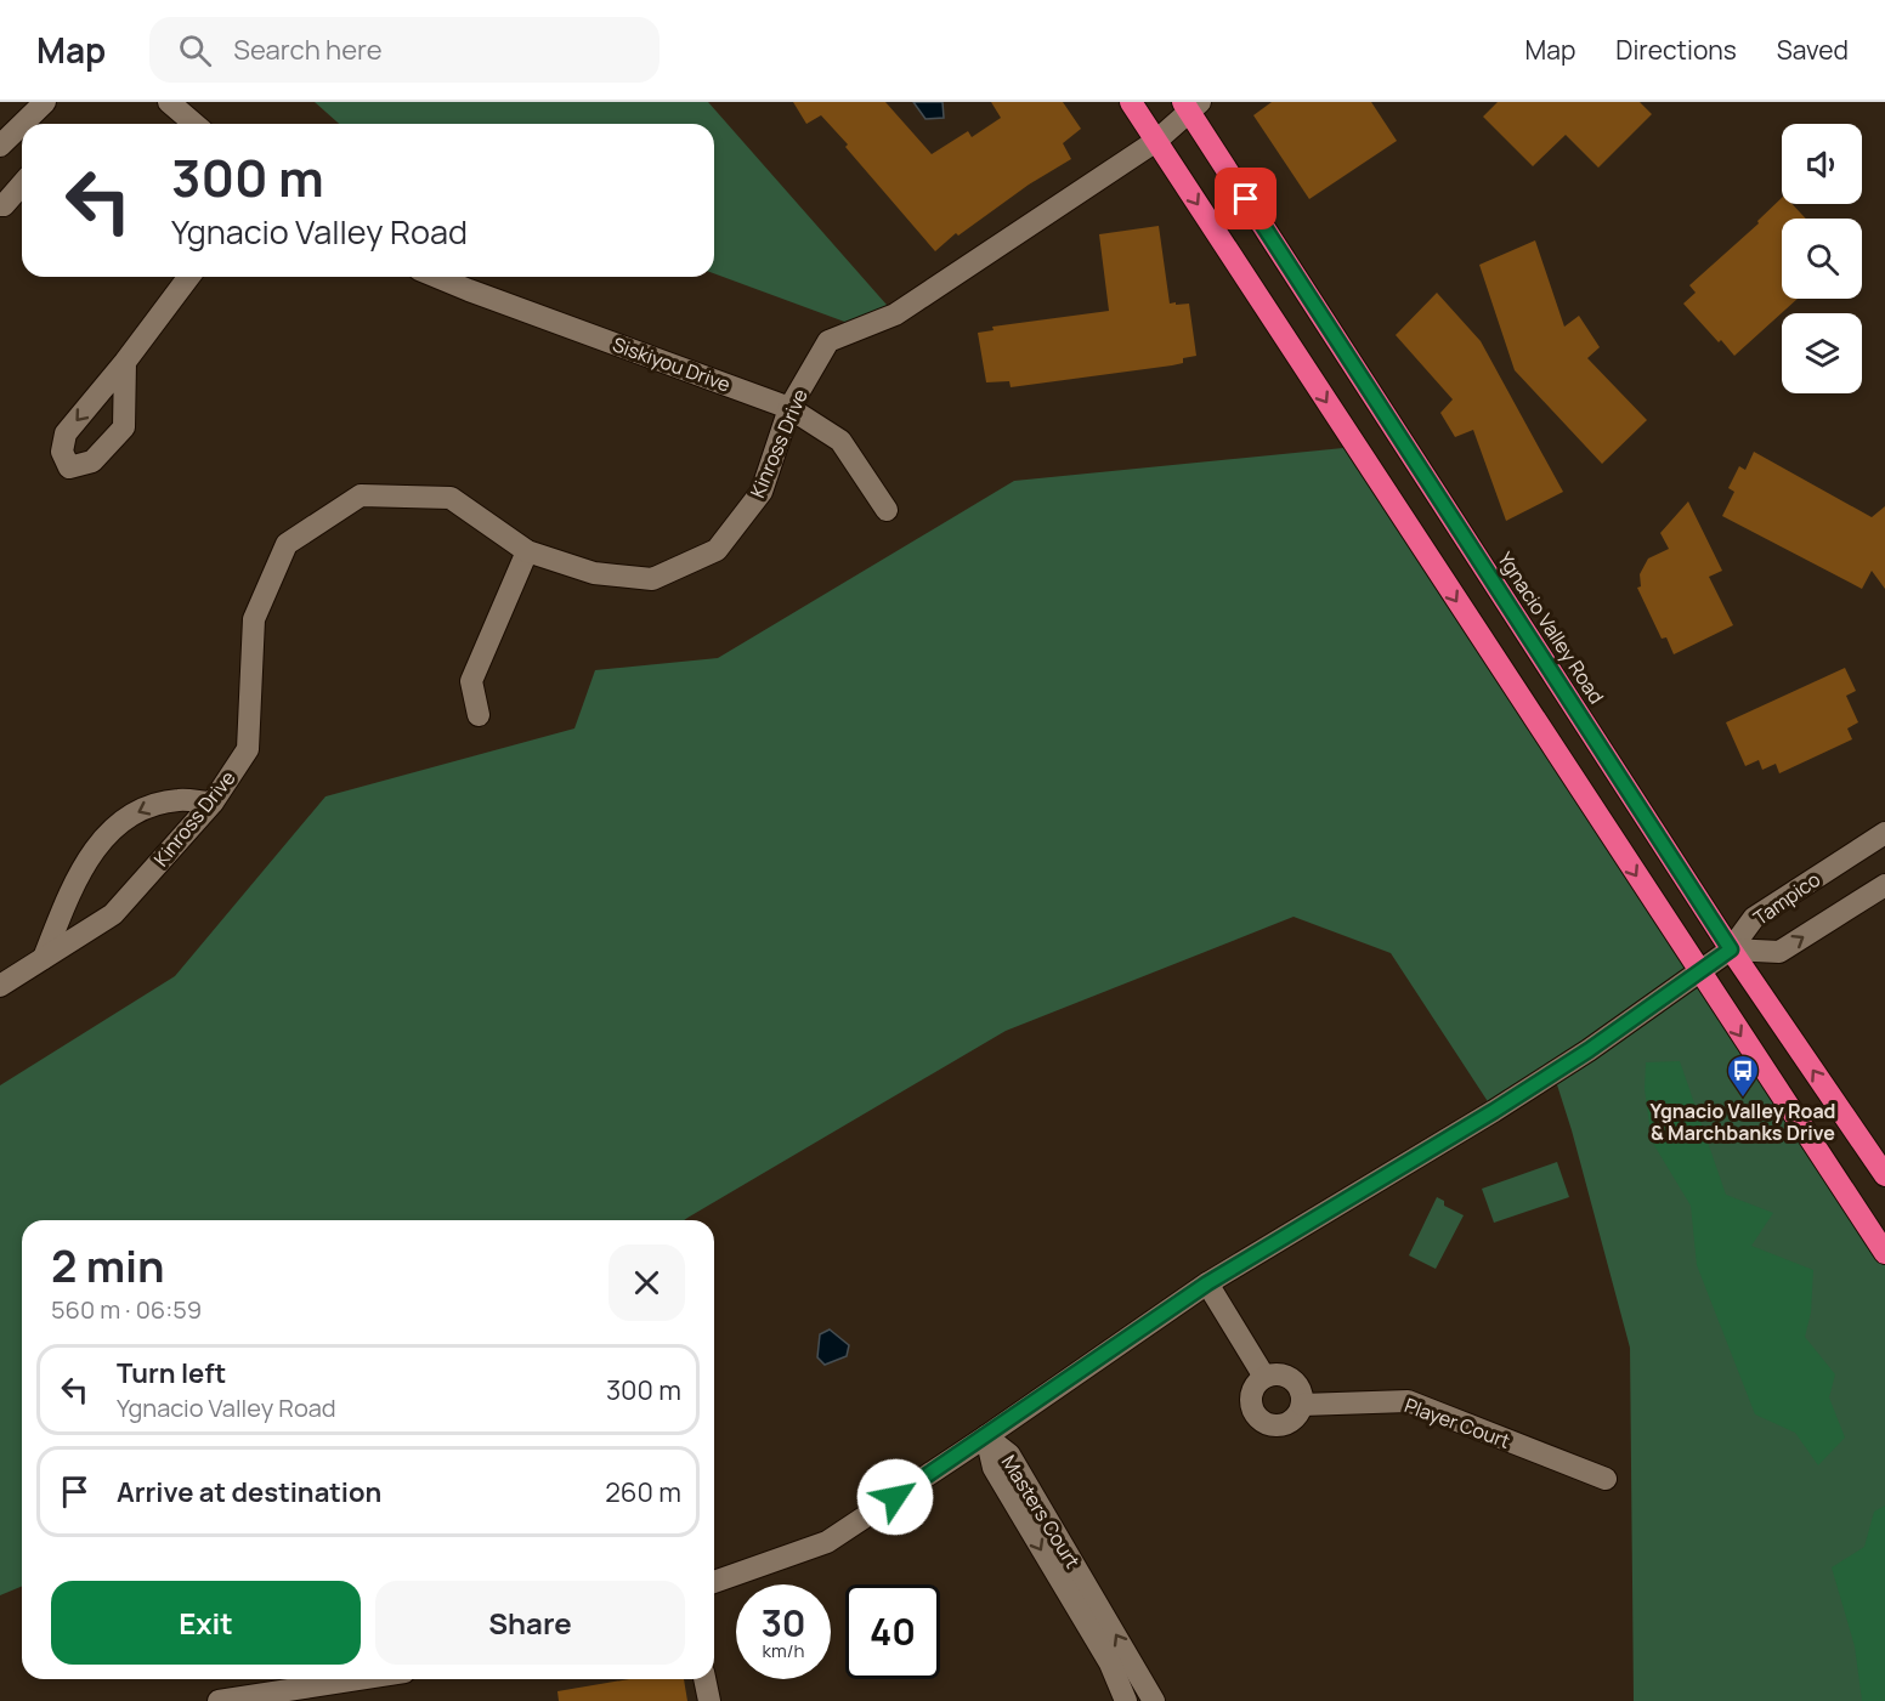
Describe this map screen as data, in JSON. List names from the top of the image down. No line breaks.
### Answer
{"streets":{"highway":["Ygnacio Valley Road"],"street":["Siskiyou Drive","Kinross Drive","Tampico","Player Court","Masters Court"]},"crossings":[["Siskiyou Drive","Kinross Drive"],["Kinross Drive","Ygnacio Valley Road"],["Ygnacio Valley Road","Tampico"]],"places":{"bus stop":["Ygnacio Valley Road & Marchbanks Drive"]},"page":{"header":"Map","search":"Search here","nav":["Map","Directions","Saved"],"turn":["300 m","Ygnacio Valley Road"],"heading":["2 min","560 m · 06:59"],"list":[{"name":"Turn left","note":"Ygnacio Valley Road","value":"300 m"},{"name":"Arrive at destination","value":"260 m"}],"buttons":["Exit","Share"],"speed":"30 km/h","limit":"40"}}
